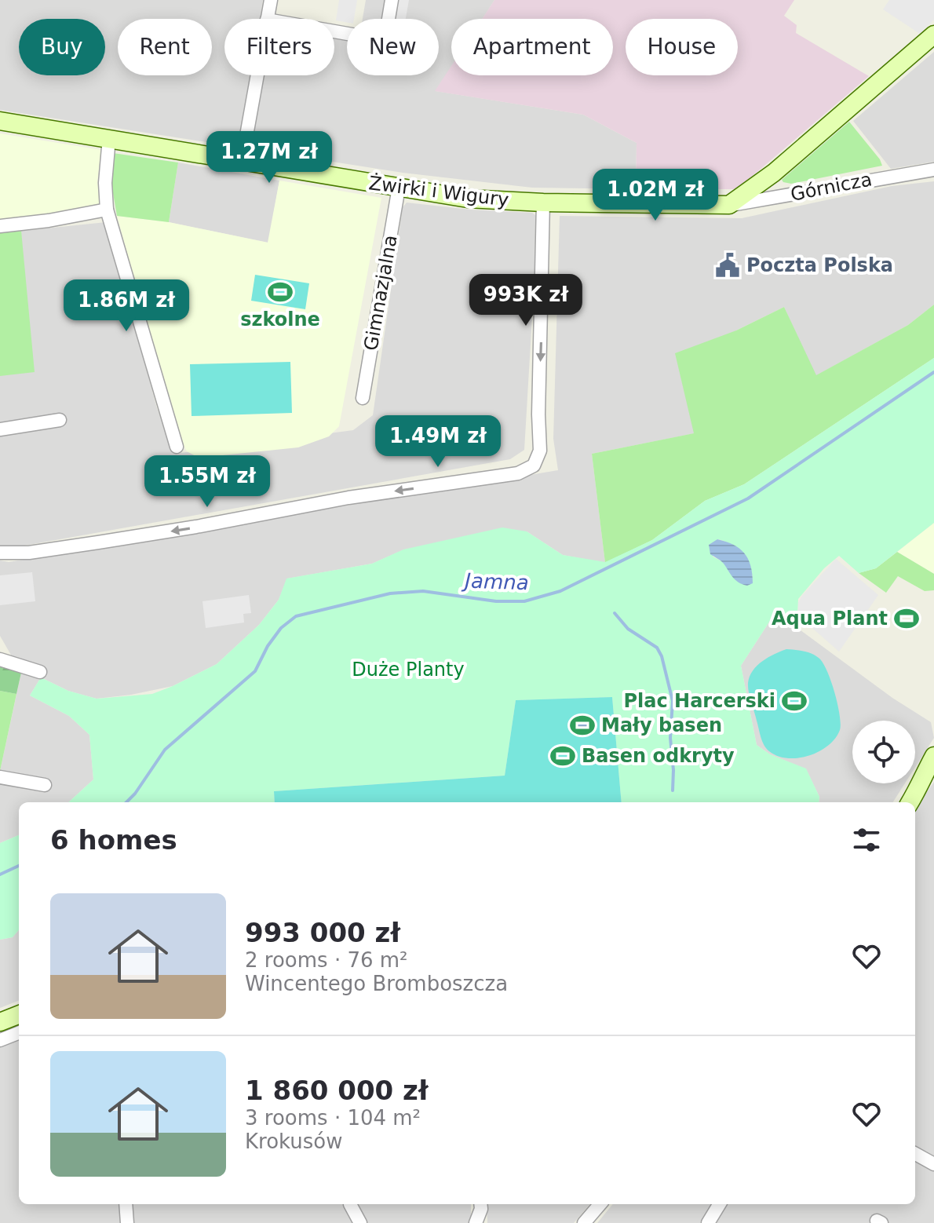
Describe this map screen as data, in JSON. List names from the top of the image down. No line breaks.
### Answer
{"streets":{"street":["Górnicza","Żwirki i Wigury","Gimnazjalna"]},"crossings":[["Górnicza","Żwirki i Wigury"],["Żwirki i Wigury","Gimnazjalna"]],"water":["Jamna"],"parks":["Duże Planty"],"places":{"public building":["Poczta Polska"],"sports":["szkolne","Aqua Plant","Plac Harcerski","Mały basen","Basen odkryty"]},"page":{"chip":["Buy","Rent","Filters","New","Apartment","House"],"price":["1.27M zł","1.02M zł","993K zł","1.86M zł","1.49M zł","1.55M zł"],"heading":"6 homes","list":[{"name":"993 000 zł","note":"2 rooms · 76 m² · Wincentego Bromboszcza"},{"name":"1 860 000 zł","note":"3 rooms · 104 m² · Krokusów"}]}}
